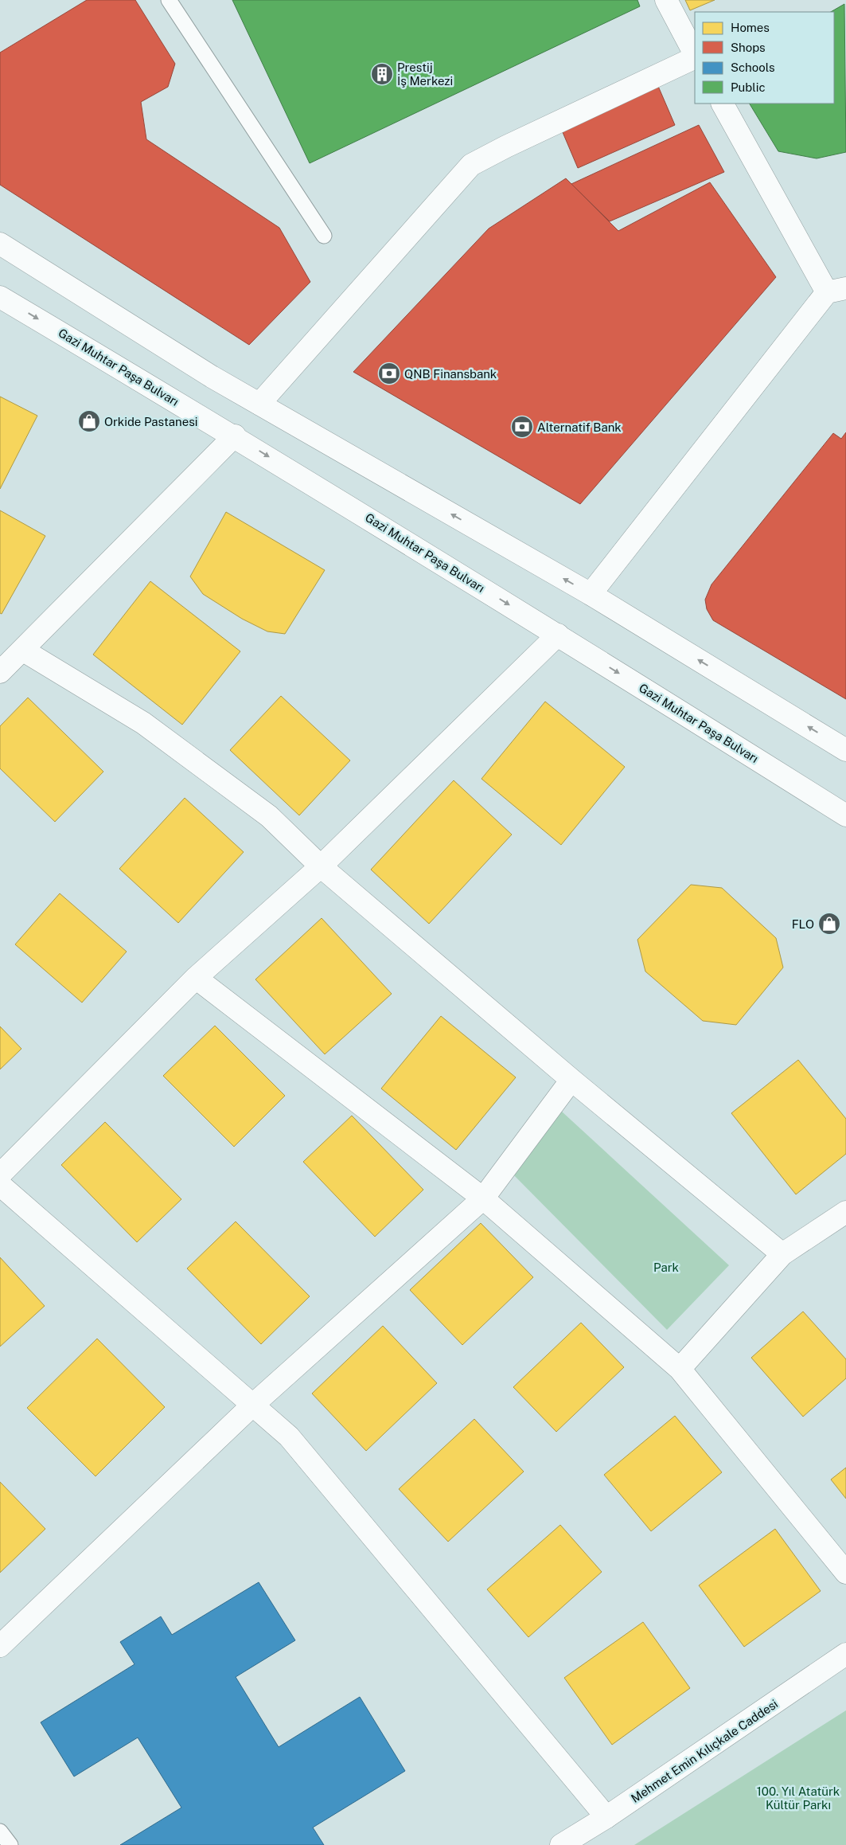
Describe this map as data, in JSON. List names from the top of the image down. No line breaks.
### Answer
{"streets":{"street":["Gazi Muhtar Paşa Bulvarı","Mehmet Emin Kılıçkale Caddesi"]},"parks":["Park","100. Yıl Atatürk Kültür Parkı"],"places":{"building":["Prestij İş Merkezi"],"bank":["QNB Finansbank","Alternatif Bank"],"shop":["Orkide Pastanesi","FLO"]},"legend":["Homes","Shops","Schools","Public"]}
